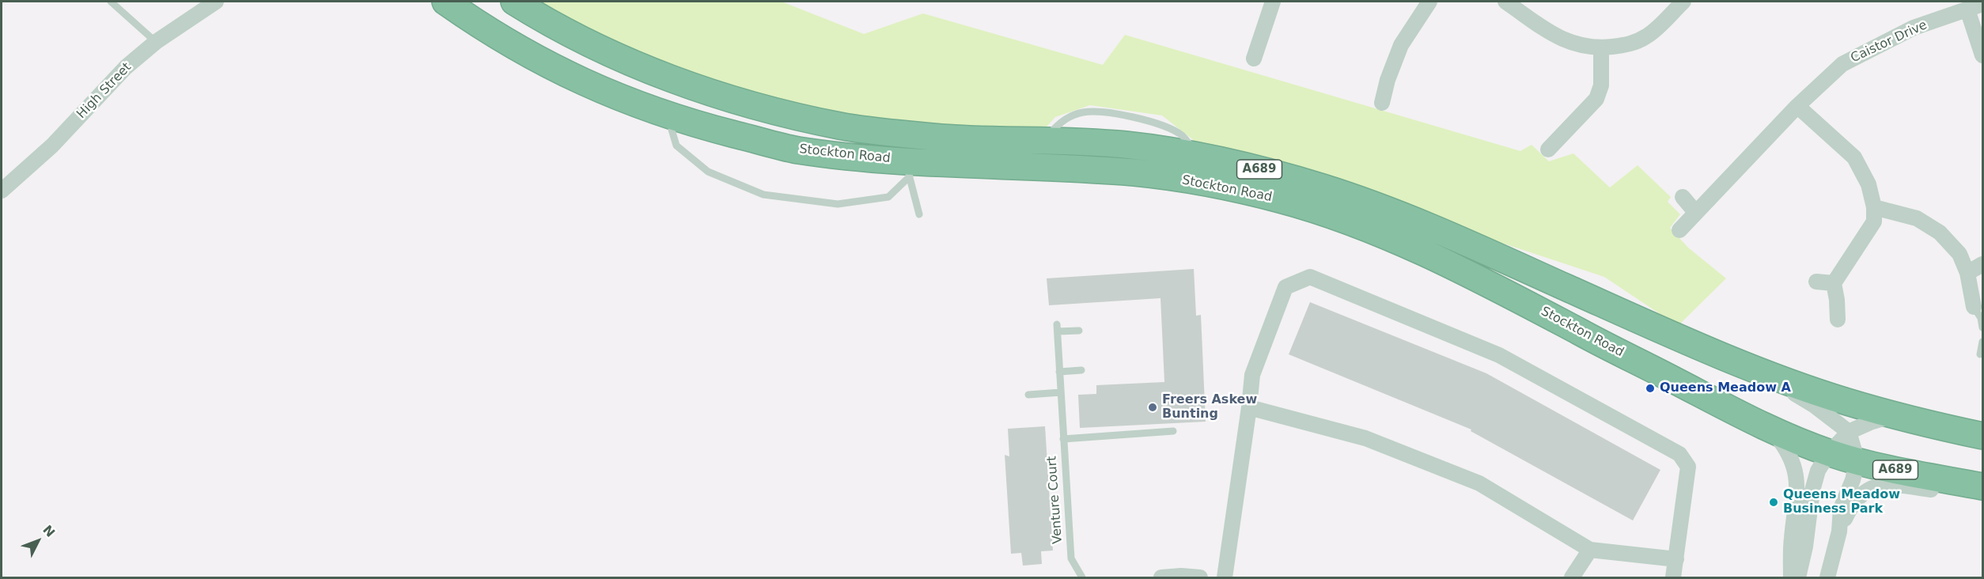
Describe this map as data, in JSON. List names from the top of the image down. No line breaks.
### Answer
{"streets":{"highway":["Stockton Road","A689"],"street":["Caistor Drive","High Street"],"lane":["Venture Court"]},"places":["Queens Meadow A","Freers Askew Bunting","Queens Meadow Business Park"],"north":"top right"}
